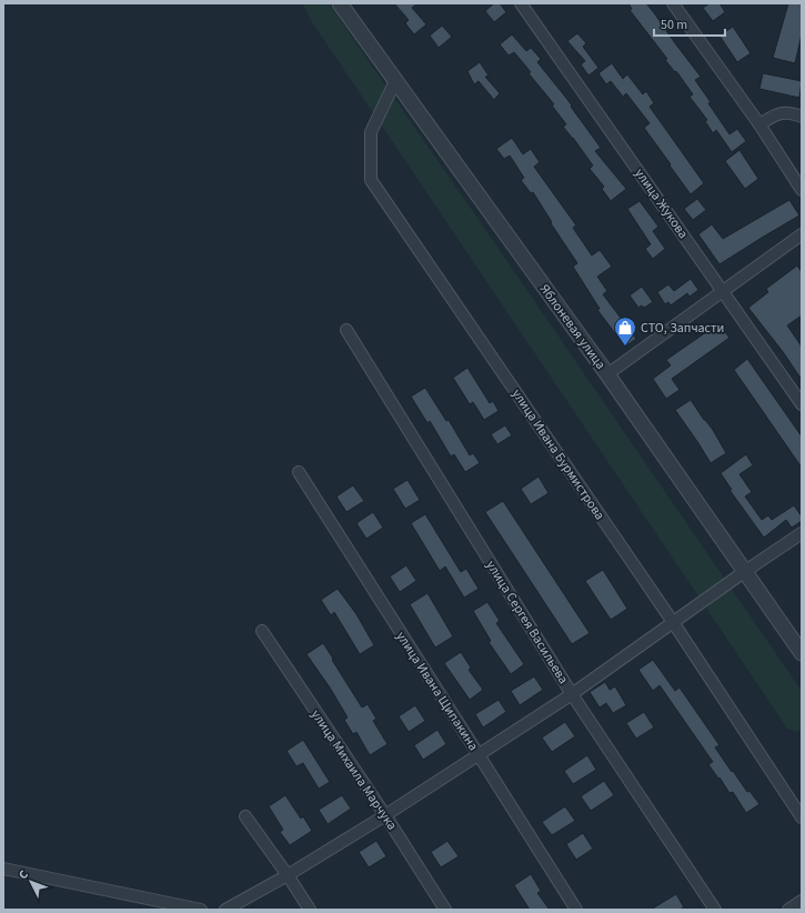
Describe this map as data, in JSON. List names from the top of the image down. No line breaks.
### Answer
{"streets":{"street":["улица Жукова","Яблоневая улица","улица Ивана Бурмистрова","улица Сергея Васильева","улица Ивана Щипакина","улица Михаила Марчука"]},"crossings":[["Яблоневая улица","улица Ивана Бурмистрова"]],"places":{"shop":["СТО, Запчасти"]},"scale_bar":"50 m","north":"top left"}
